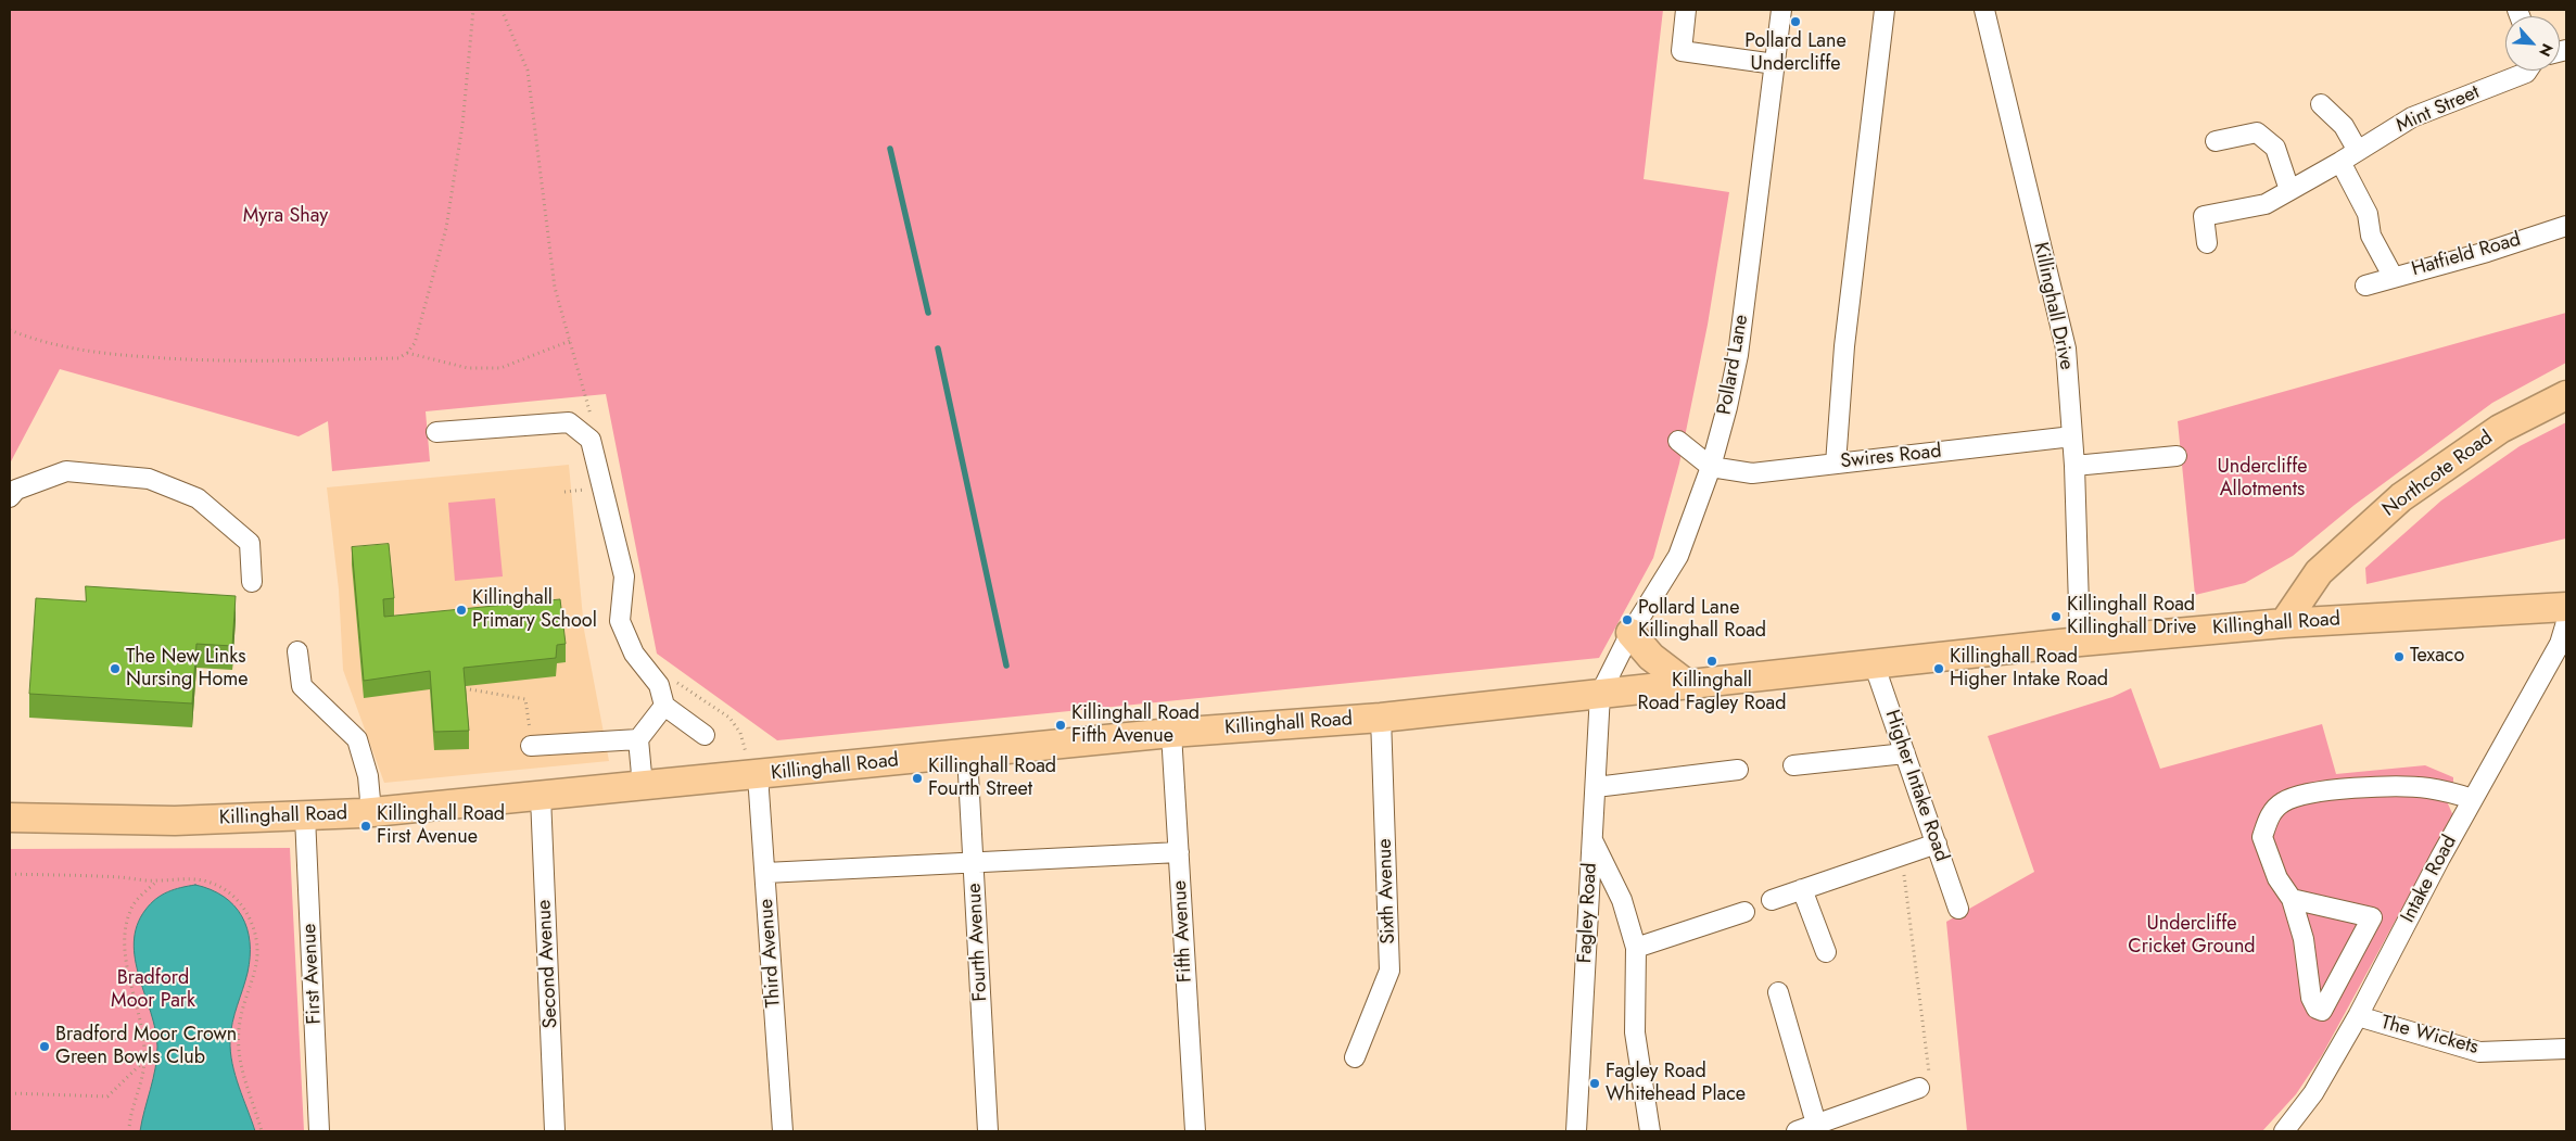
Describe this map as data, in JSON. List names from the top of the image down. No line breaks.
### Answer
{"streets":{"highway":["Northcote Road","Killinghall Road"],"street":["Mint Street","Hatfield Road","Killinghall Drive","Pollard Lane","Swires Road","Higher Intake Road","Intake Road","Sixth Avenue","Fagley Road","Fifth Avenue","Fourth Avenue","Third Avenue","Second Avenue","First Avenue","The Wickets"]},"crossings":[["Killinghall Drive","Swires Road"],["Killinghall Drive","Killinghall Road"],["Pollard Lane","Swires Road"],["Pollard Lane","Killinghall Road"],["Pollard Lane","Fagley Road"],["Northcote Road","Killinghall Road"],["Killinghall Road","Higher Intake Road"],["Killinghall Road","Sixth Avenue"],["Killinghall Road","Fagley Road"],["Killinghall Road","Fifth Avenue"],["Killinghall Road","Fourth Avenue"],["Killinghall Road","Third Avenue"],["Killinghall Road","Second Avenue"],["Killinghall Road","First Avenue"],["Intake Road","The Wickets"]],"parks":["Myra Shay","Undercliffe Allotments","Undercliffe Cricket Ground","Bradford Moor Park"],"places":["Pollard Lane Undercliffe","Killinghall Primary School","Killinghall Road Killinghall Drive","Pollard Lane Killinghall Road","Texaco","Killinghall Road Fagley Road","The New Links Nursing Home","Killinghall Road Higher Intake Road","Killinghall Road Fifth Avenue","Killinghall Road Fourth Street","Killinghall Road First Avenue","Bradford Moor Crown Green Bowls Club","Fagley Road Whitehead Place"],"north":"bottom right"}
